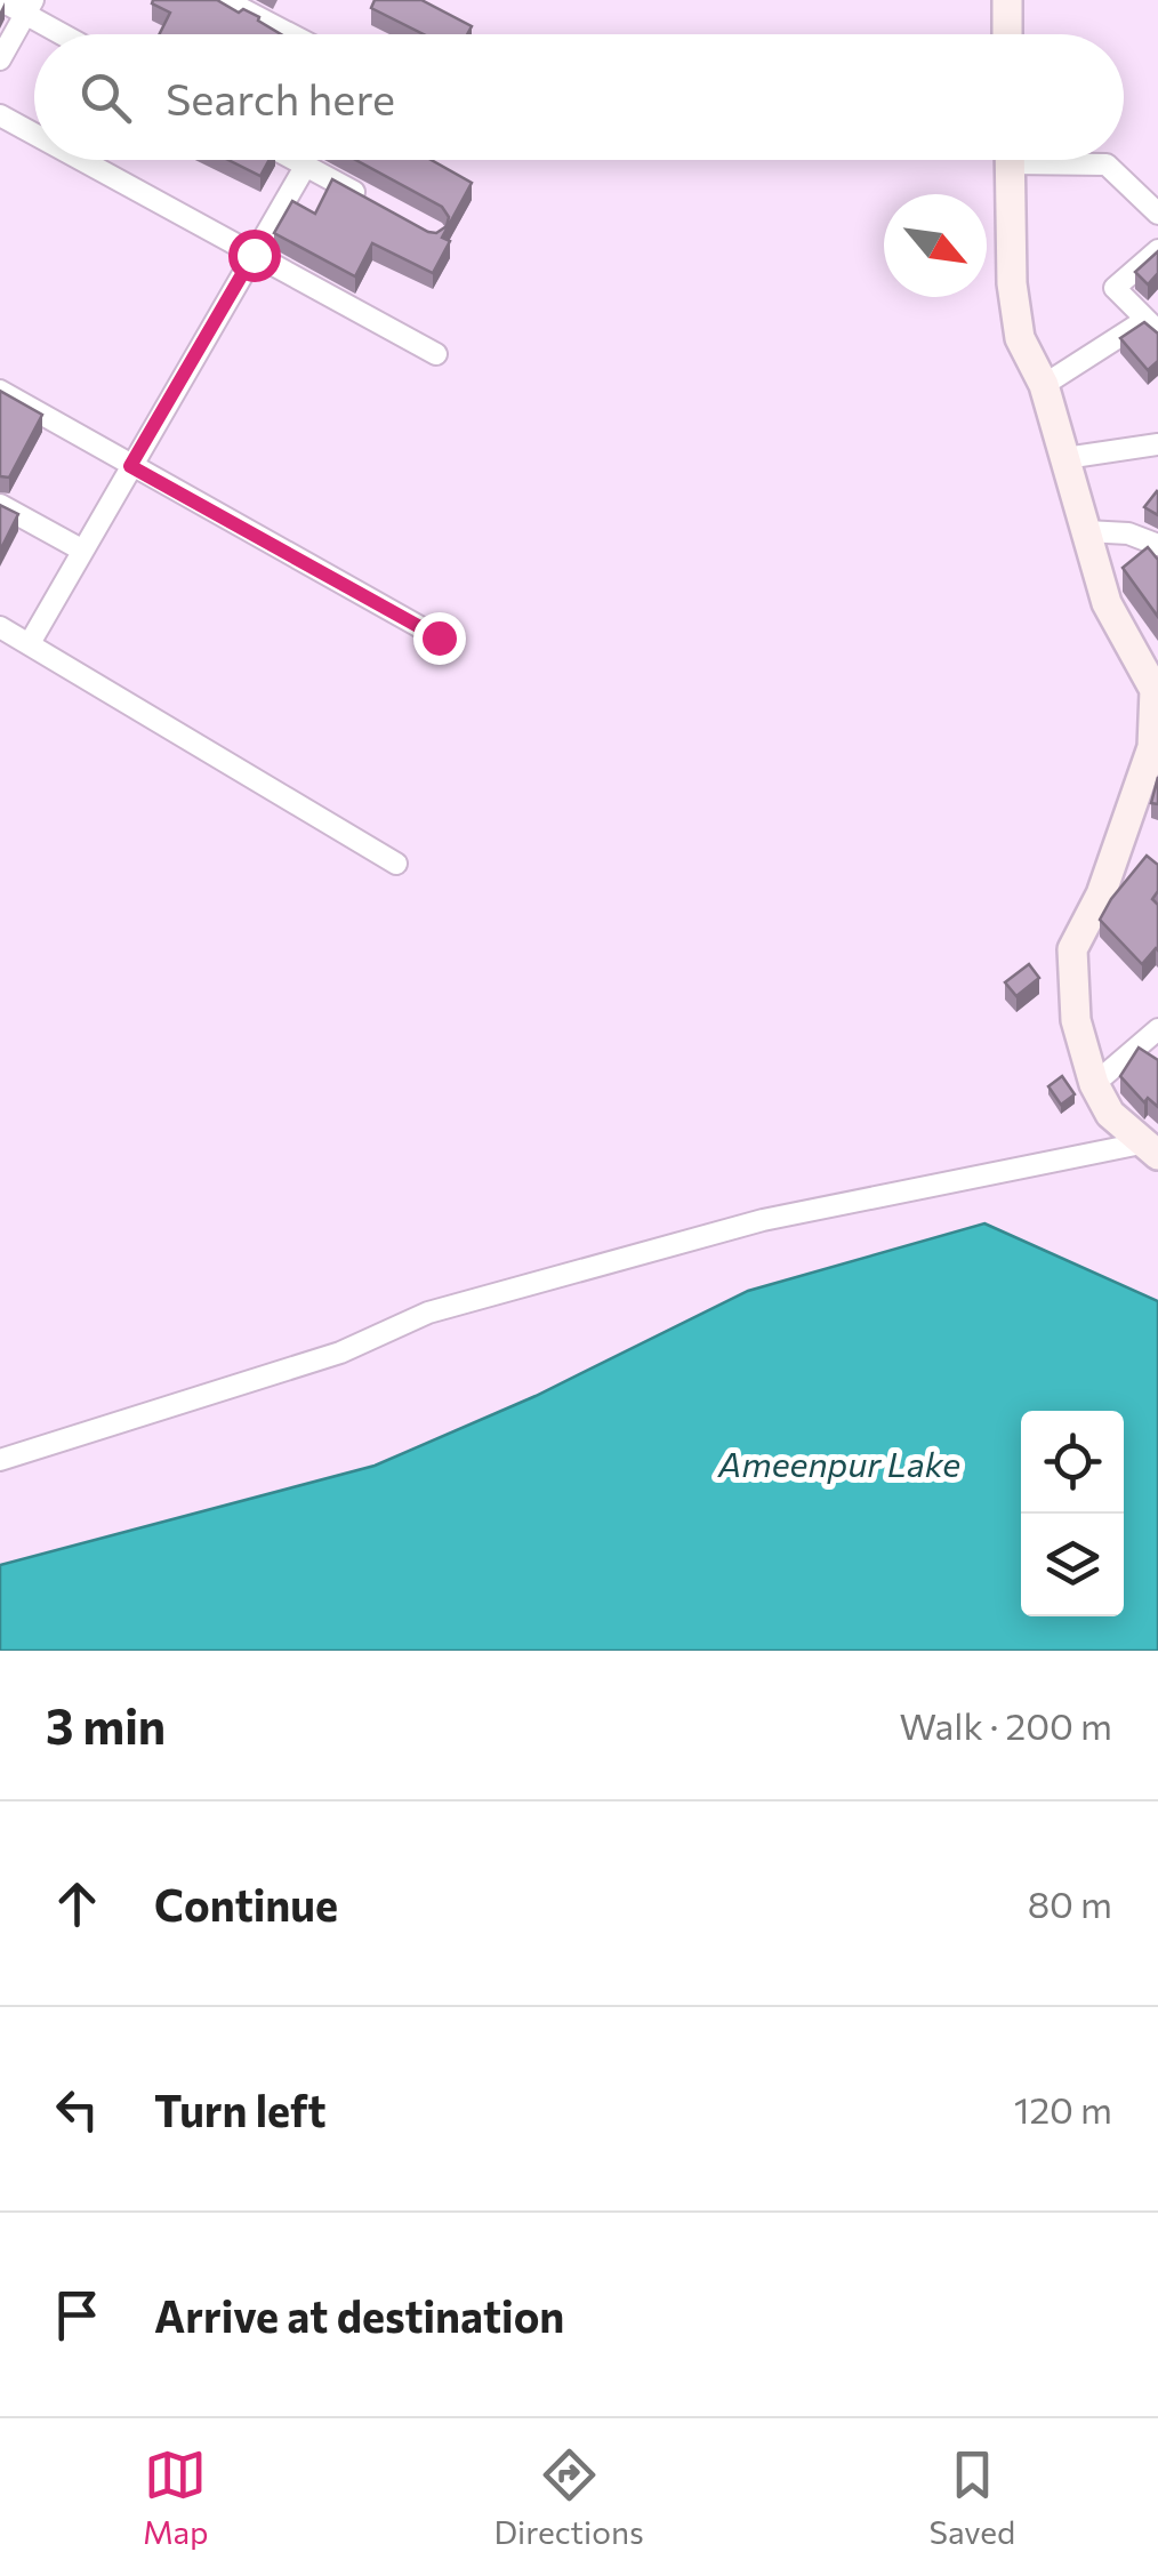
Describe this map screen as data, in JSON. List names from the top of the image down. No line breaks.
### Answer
{"water":["Ameenpur Lake"],"north":"bottom right","page":{"search":"Search here","heading":["3 min","Walk · 200 m"],"list":[["Continue","80 m"],["Turn left","120 m"],"Arrive at destination"],"nav":["Map","Directions","Saved"]}}
